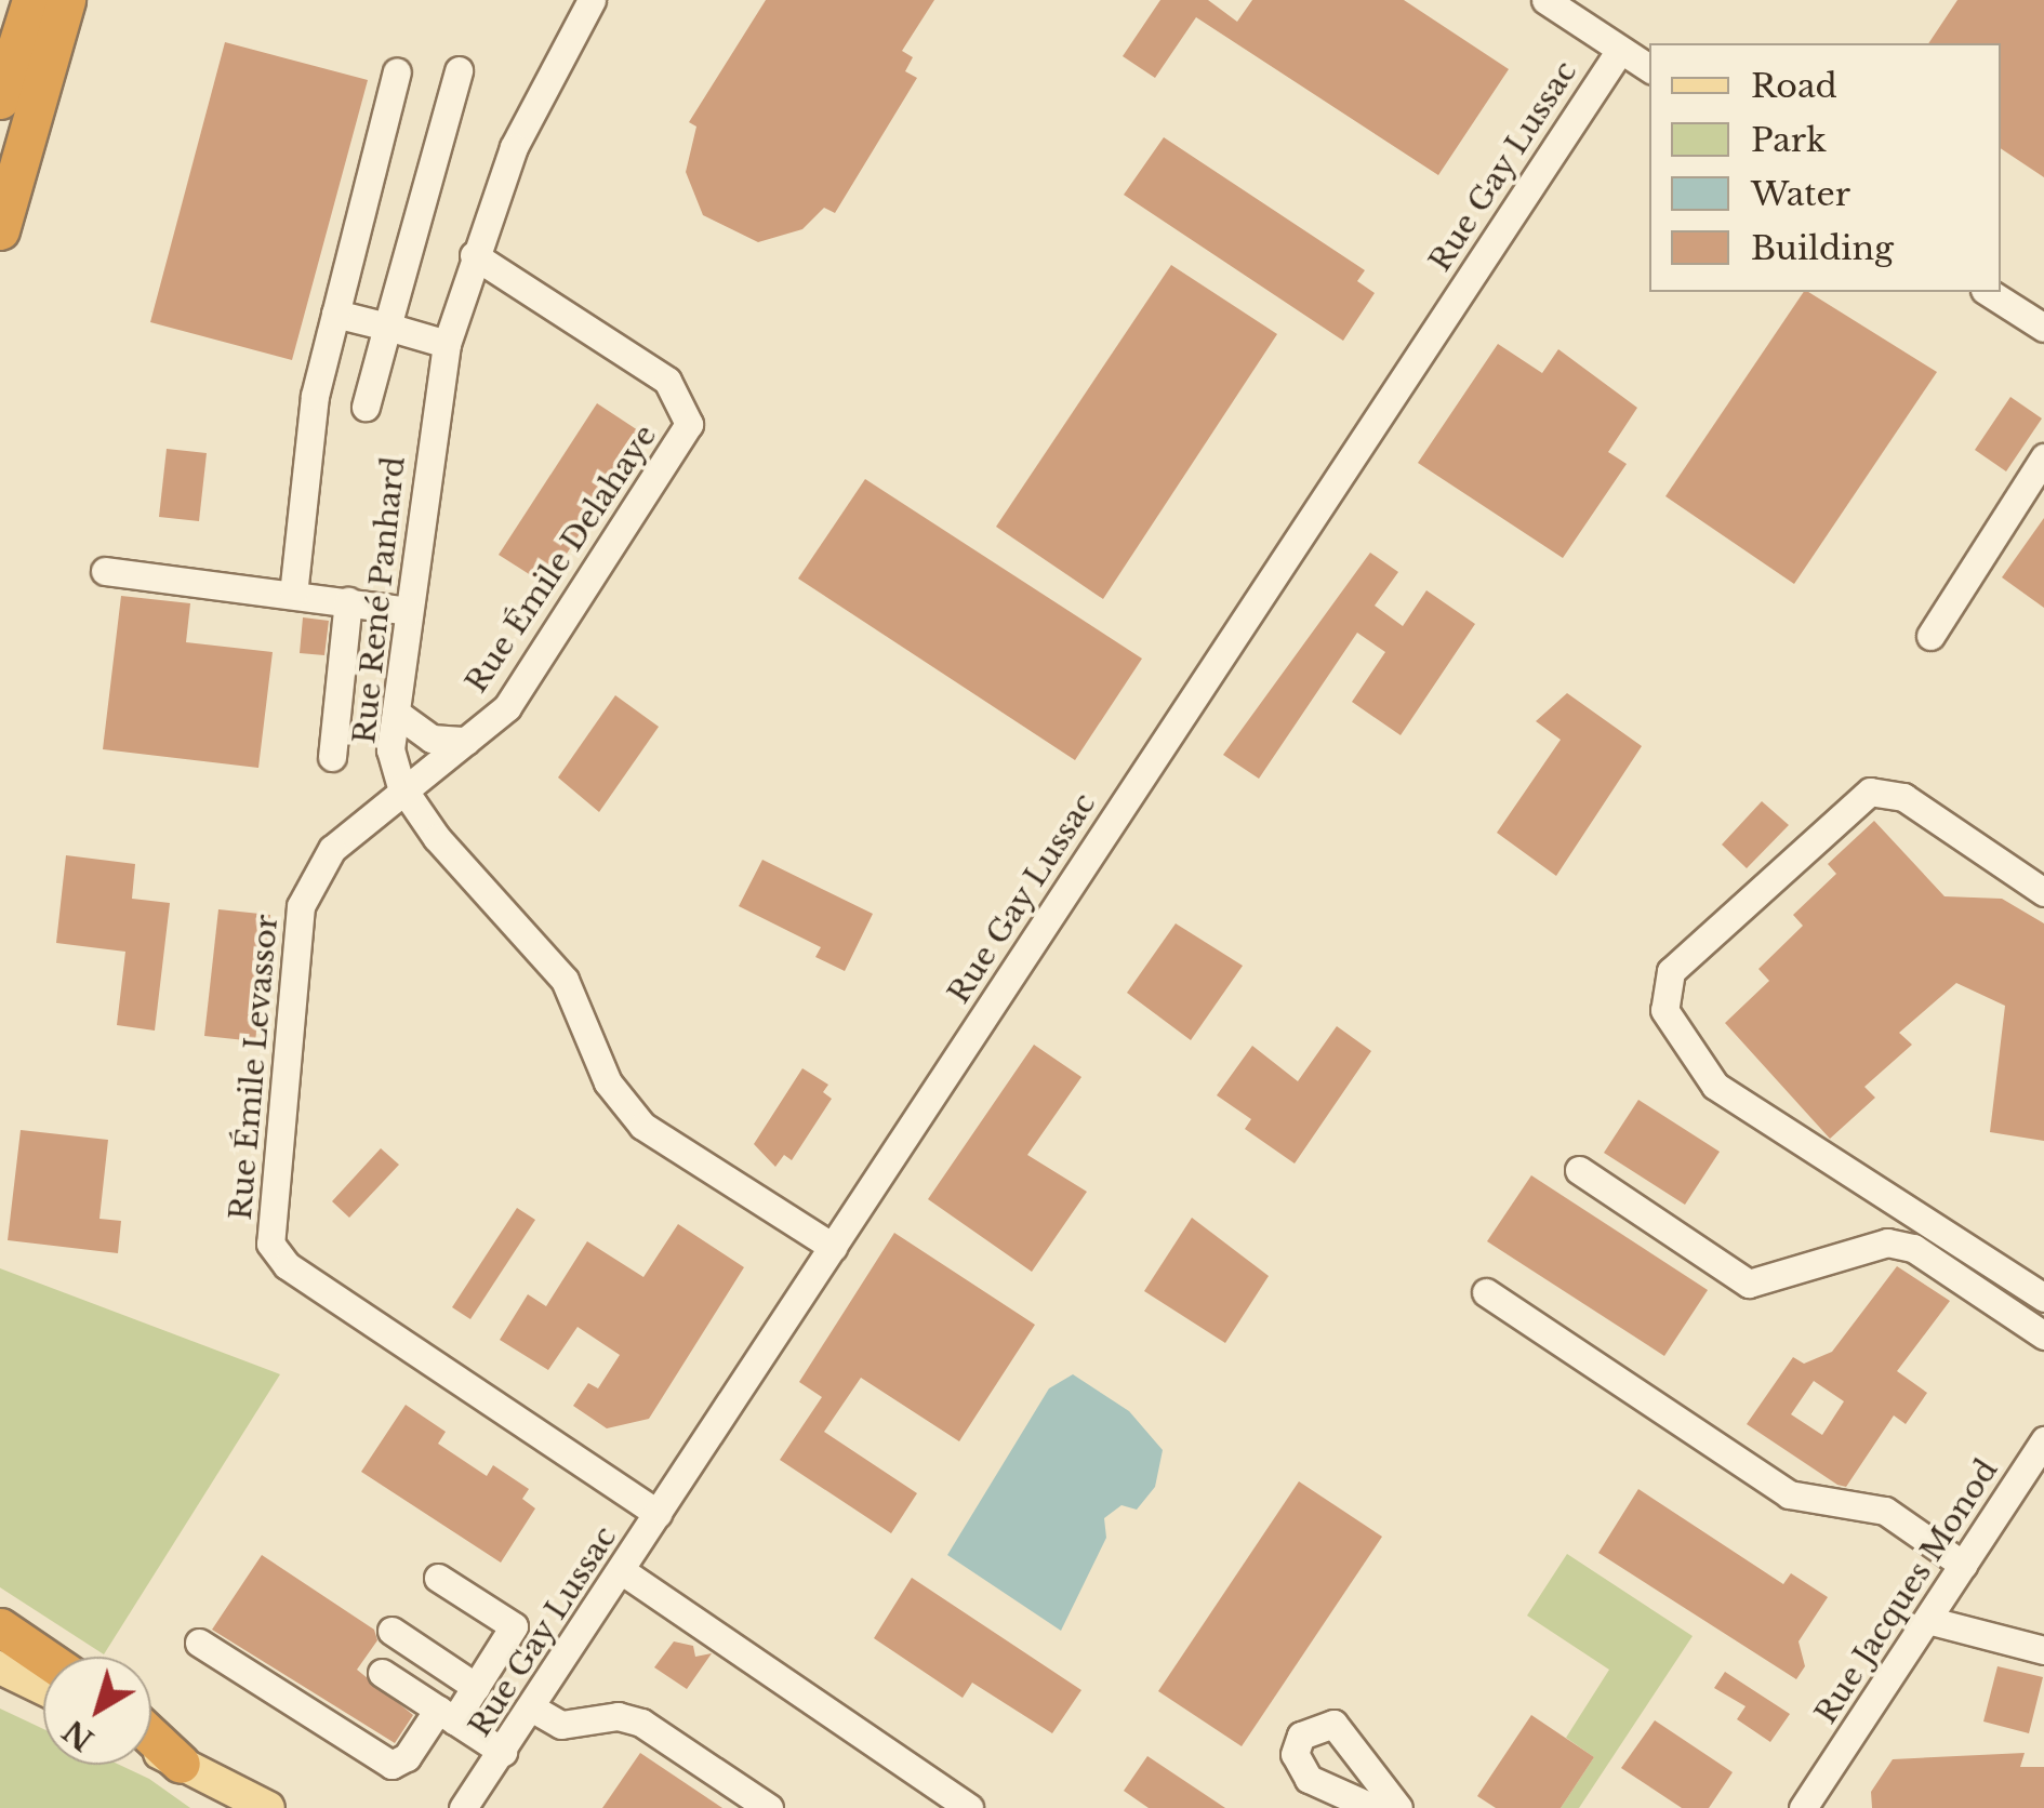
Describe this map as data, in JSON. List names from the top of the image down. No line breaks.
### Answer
{"streets":{"street":["Rue Gay Lussac","Rue Émile Delahaye","Rue René Panhard","Rue Émile Levassor","Rue Jacques Monod"]},"crossings":[["Rue Gay Lussac","Rue Émile Levassor"],["Rue Émile Delahaye","Rue René Panhard"],["Rue Émile Delahaye","Rue Émile Levassor"],["Rue René Panhard","Rue Émile Levassor"]],"legend":["Road","Park","Water","Building"],"north":"bottom left"}
